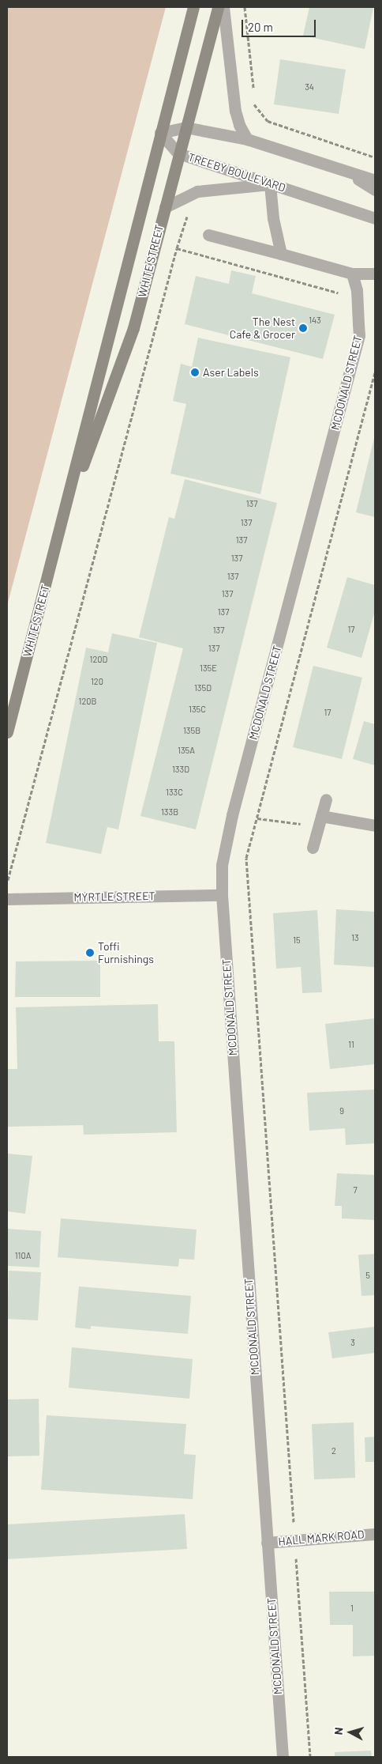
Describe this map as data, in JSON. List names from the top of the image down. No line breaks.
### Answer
{"streets":{"main road":["WHITE STREET"],"street":["TREEBY BOULEVARD","MCDONALD STREET","MYRTLE STREET","HALL MARK ROAD"]},"crossings":[["TREEBY BOULEVARD","WHITE STREET"],["MCDONALD STREET","MYRTLE STREET"],["MCDONALD STREET","HALL MARK ROAD"]],"places":["The Nest Cafe & Grocer","Aser Labels","Toffi Furnishings"],"house_numbers":["34","143","137","137","137","137","137","137","137","17","137","137","120D","135E","120","135D","120B","135C","17","135B","135A","133D","133C","133B","13","15","11","9","7","110A","5","3","2","1"],"scale_bar":"20 m","north":"left"}
